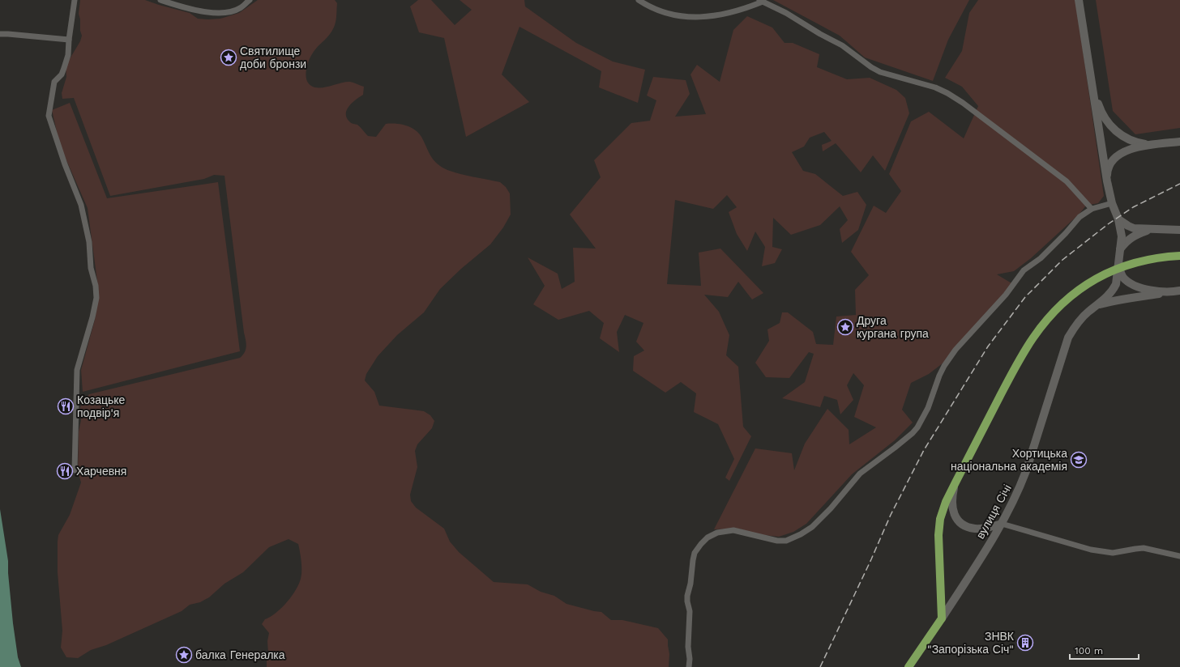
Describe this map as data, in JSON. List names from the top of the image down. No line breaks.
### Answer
{"streets":{"main road":["вулиця Січі"]},"places":{"place":["Святилище доби бронзи","Друга кургана група","балка Генералка"],"restaurant":["Козацьке подвір'я","Харчевня"],"school or university":["Хортицька національна академія"],"building":["ЗНВК \"Запорізька Січ\""]},"scale_bar":"100 m"}
